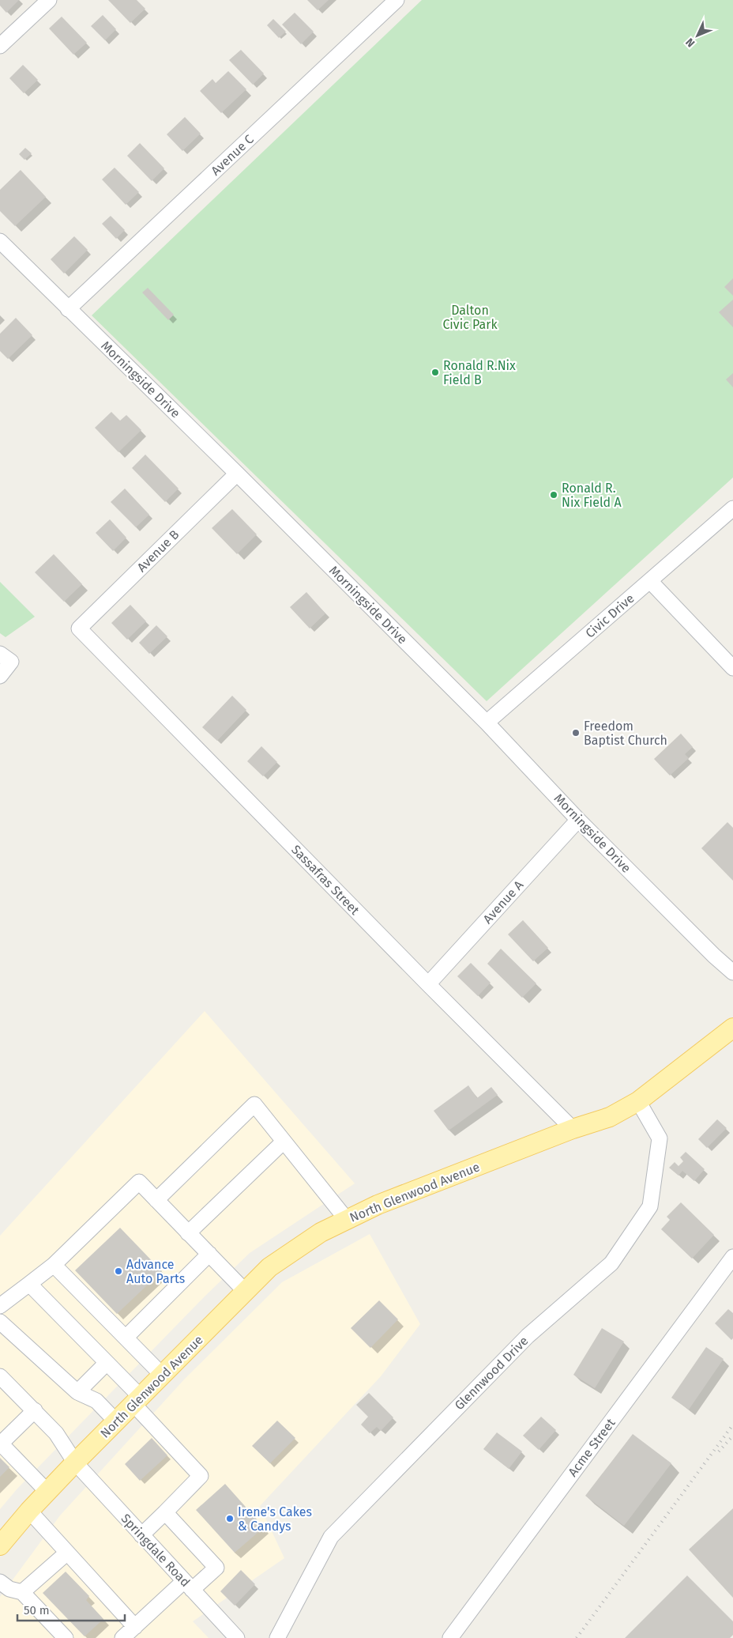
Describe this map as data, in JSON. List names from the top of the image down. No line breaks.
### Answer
{"streets":{"main road":["North Glenwood Avenue"],"street":["Avenue C","Morningside Drive","Avenue B","Civic Drive","Sassafras Street","Avenue A","Glennwood Drive","Acme Street","Springdale Road"]},"crossings":[["Avenue C","Morningside Drive"],["Morningside Drive","Avenue B"],["Morningside Drive","Civic Drive"],["Morningside Drive","Avenue A"],["Avenue B","Sassafras Street"],["Sassafras Street","Avenue A"],["Sassafras Street","North Glenwood Avenue"],["North Glenwood Avenue","Glennwood Drive"],["North Glenwood Avenue","Springdale Road"]],"parks":["Dalton Civic Park"],"places":["Ronald R.Nix Field B","Ronald R. Nix Field A","Freedom Baptist Church","Advance Auto Parts","Irene's Cakes & Candys"],"scale_bar":"50 m","north":"bottom left"}
